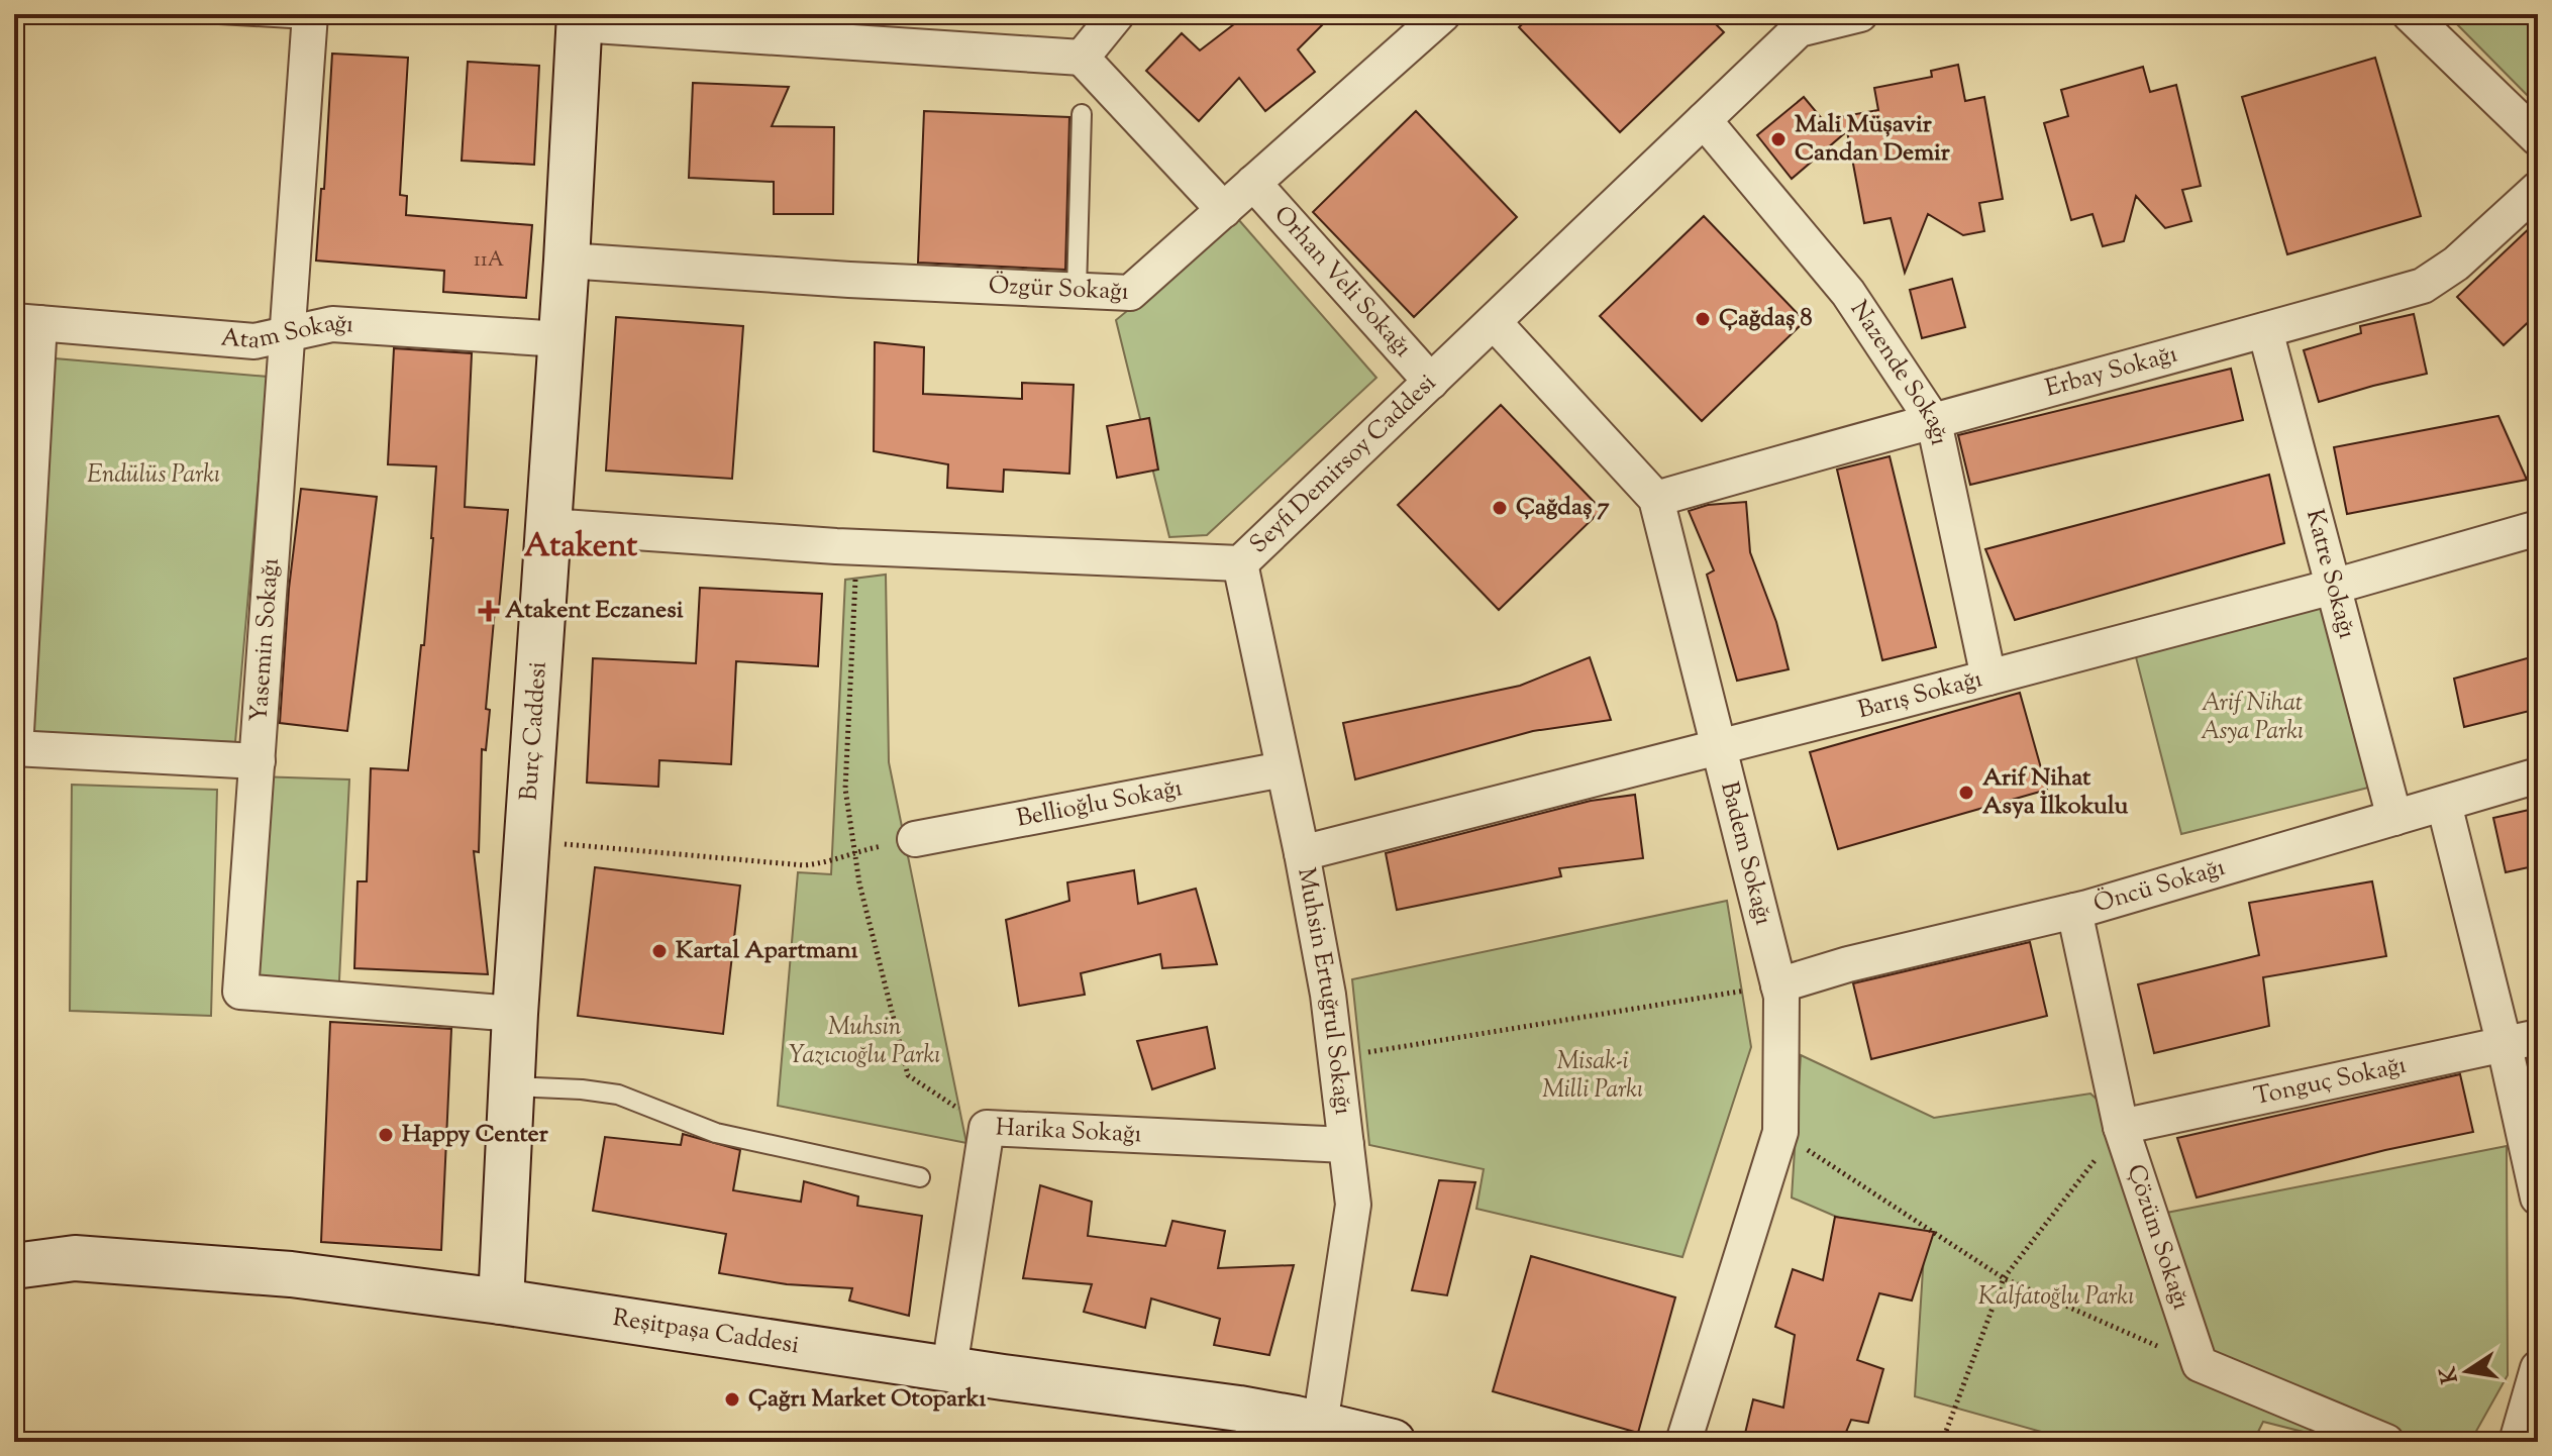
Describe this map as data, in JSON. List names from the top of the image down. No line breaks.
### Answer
{"streets":{"street":["Orhan Veli Sokağı","Özgür Sokağı","Atam Sokağı","Erbay Sokağı","Nazende Sokağı","Seyfi Demirsoy Caddesi","Katre Sokağı","Yasemin Sokağı","Barış Sokağı","Burç Caddesi","Bellioğlu Sokağı","Badem Sokağı","Öncü Sokağı","Muhsin Ertuğrul Sokağı","Tonguç Sokağı","Harika Sokağı","Çözüm Sokağı","Reşitpaşa Caddesi"]},"crossings":[["Orhan Veli Sokağı","Özgür Sokağı"],["Orhan Veli Sokağı","Seyfi Demirsoy Caddesi"],["Özgür Sokağı","Burç Caddesi"],["Atam Sokağı","Yasemin Sokağı"],["Atam Sokağı","Burç Caddesi"],["Erbay Sokağı","Nazende Sokağı"],["Erbay Sokağı","Katre Sokağı"],["Erbay Sokağı","Badem Sokağı"],["Nazende Sokağı","Seyfi Demirsoy Caddesi"],["Nazende Sokağı","Barış Sokağı"],["Seyfi Demirsoy Caddesi","Burç Caddesi"],["Seyfi Demirsoy Caddesi","Badem Sokağı"],["Seyfi Demirsoy Caddesi","Muhsin Ertuğrul Sokağı"],["Katre Sokağı","Barış Sokağı"],["Katre Sokağı","Öncü Sokağı"],["Yasemin Sokağı","Burç Caddesi"],["Barış Sokağı","Badem Sokağı"],["Barış Sokağı","Muhsin Ertuğrul Sokağı"],["Burç Caddesi","Reşitpaşa Caddesi"],["Bellioğlu Sokağı","Muhsin Ertuğrul Sokağı"],["Badem Sokağı","Öncü Sokağı"],["Öncü Sokağı","Çözüm Sokağı"],["Muhsin Ertuğrul Sokağı","Harika Sokağı"],["Muhsin Ertuğrul Sokağı","Reşitpaşa Caddesi"],["Tonguç Sokağı","Çözüm Sokağı"],["Harika Sokağı","Reşitpaşa Caddesi"]],"districts":["Atakent"],"parks":["Endülüs Parkı","Arif Nihat Asya Parkı","Muhsin Yazıcıoğlu Parkı","Misak-i Milli Parkı","Kalfatoğlu Parkı"],"places":{"other":["Mali Müşavir Candan Demir","Çağdaş 8","Çağdaş 7","Arif Nihat Asya İlkokulu","Kartal Apartmanı","Happy Center","Çağrı Market Otoparkı"],"health":["Atakent Eczanesi"]},"house_numbers":["11A"],"north":"left"}
